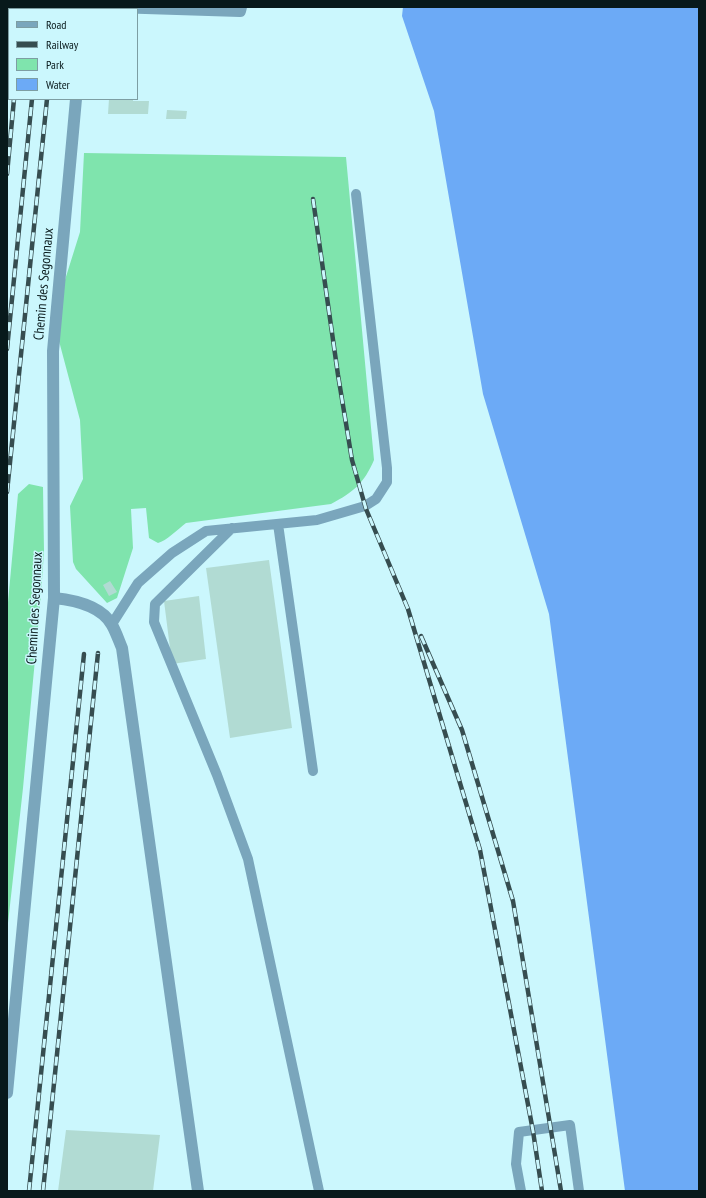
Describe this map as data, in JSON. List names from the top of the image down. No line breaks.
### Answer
{"streets":{"street":["Chemin des Segonnaux"]},"legend":["Road","Railway","Park","Water"]}
